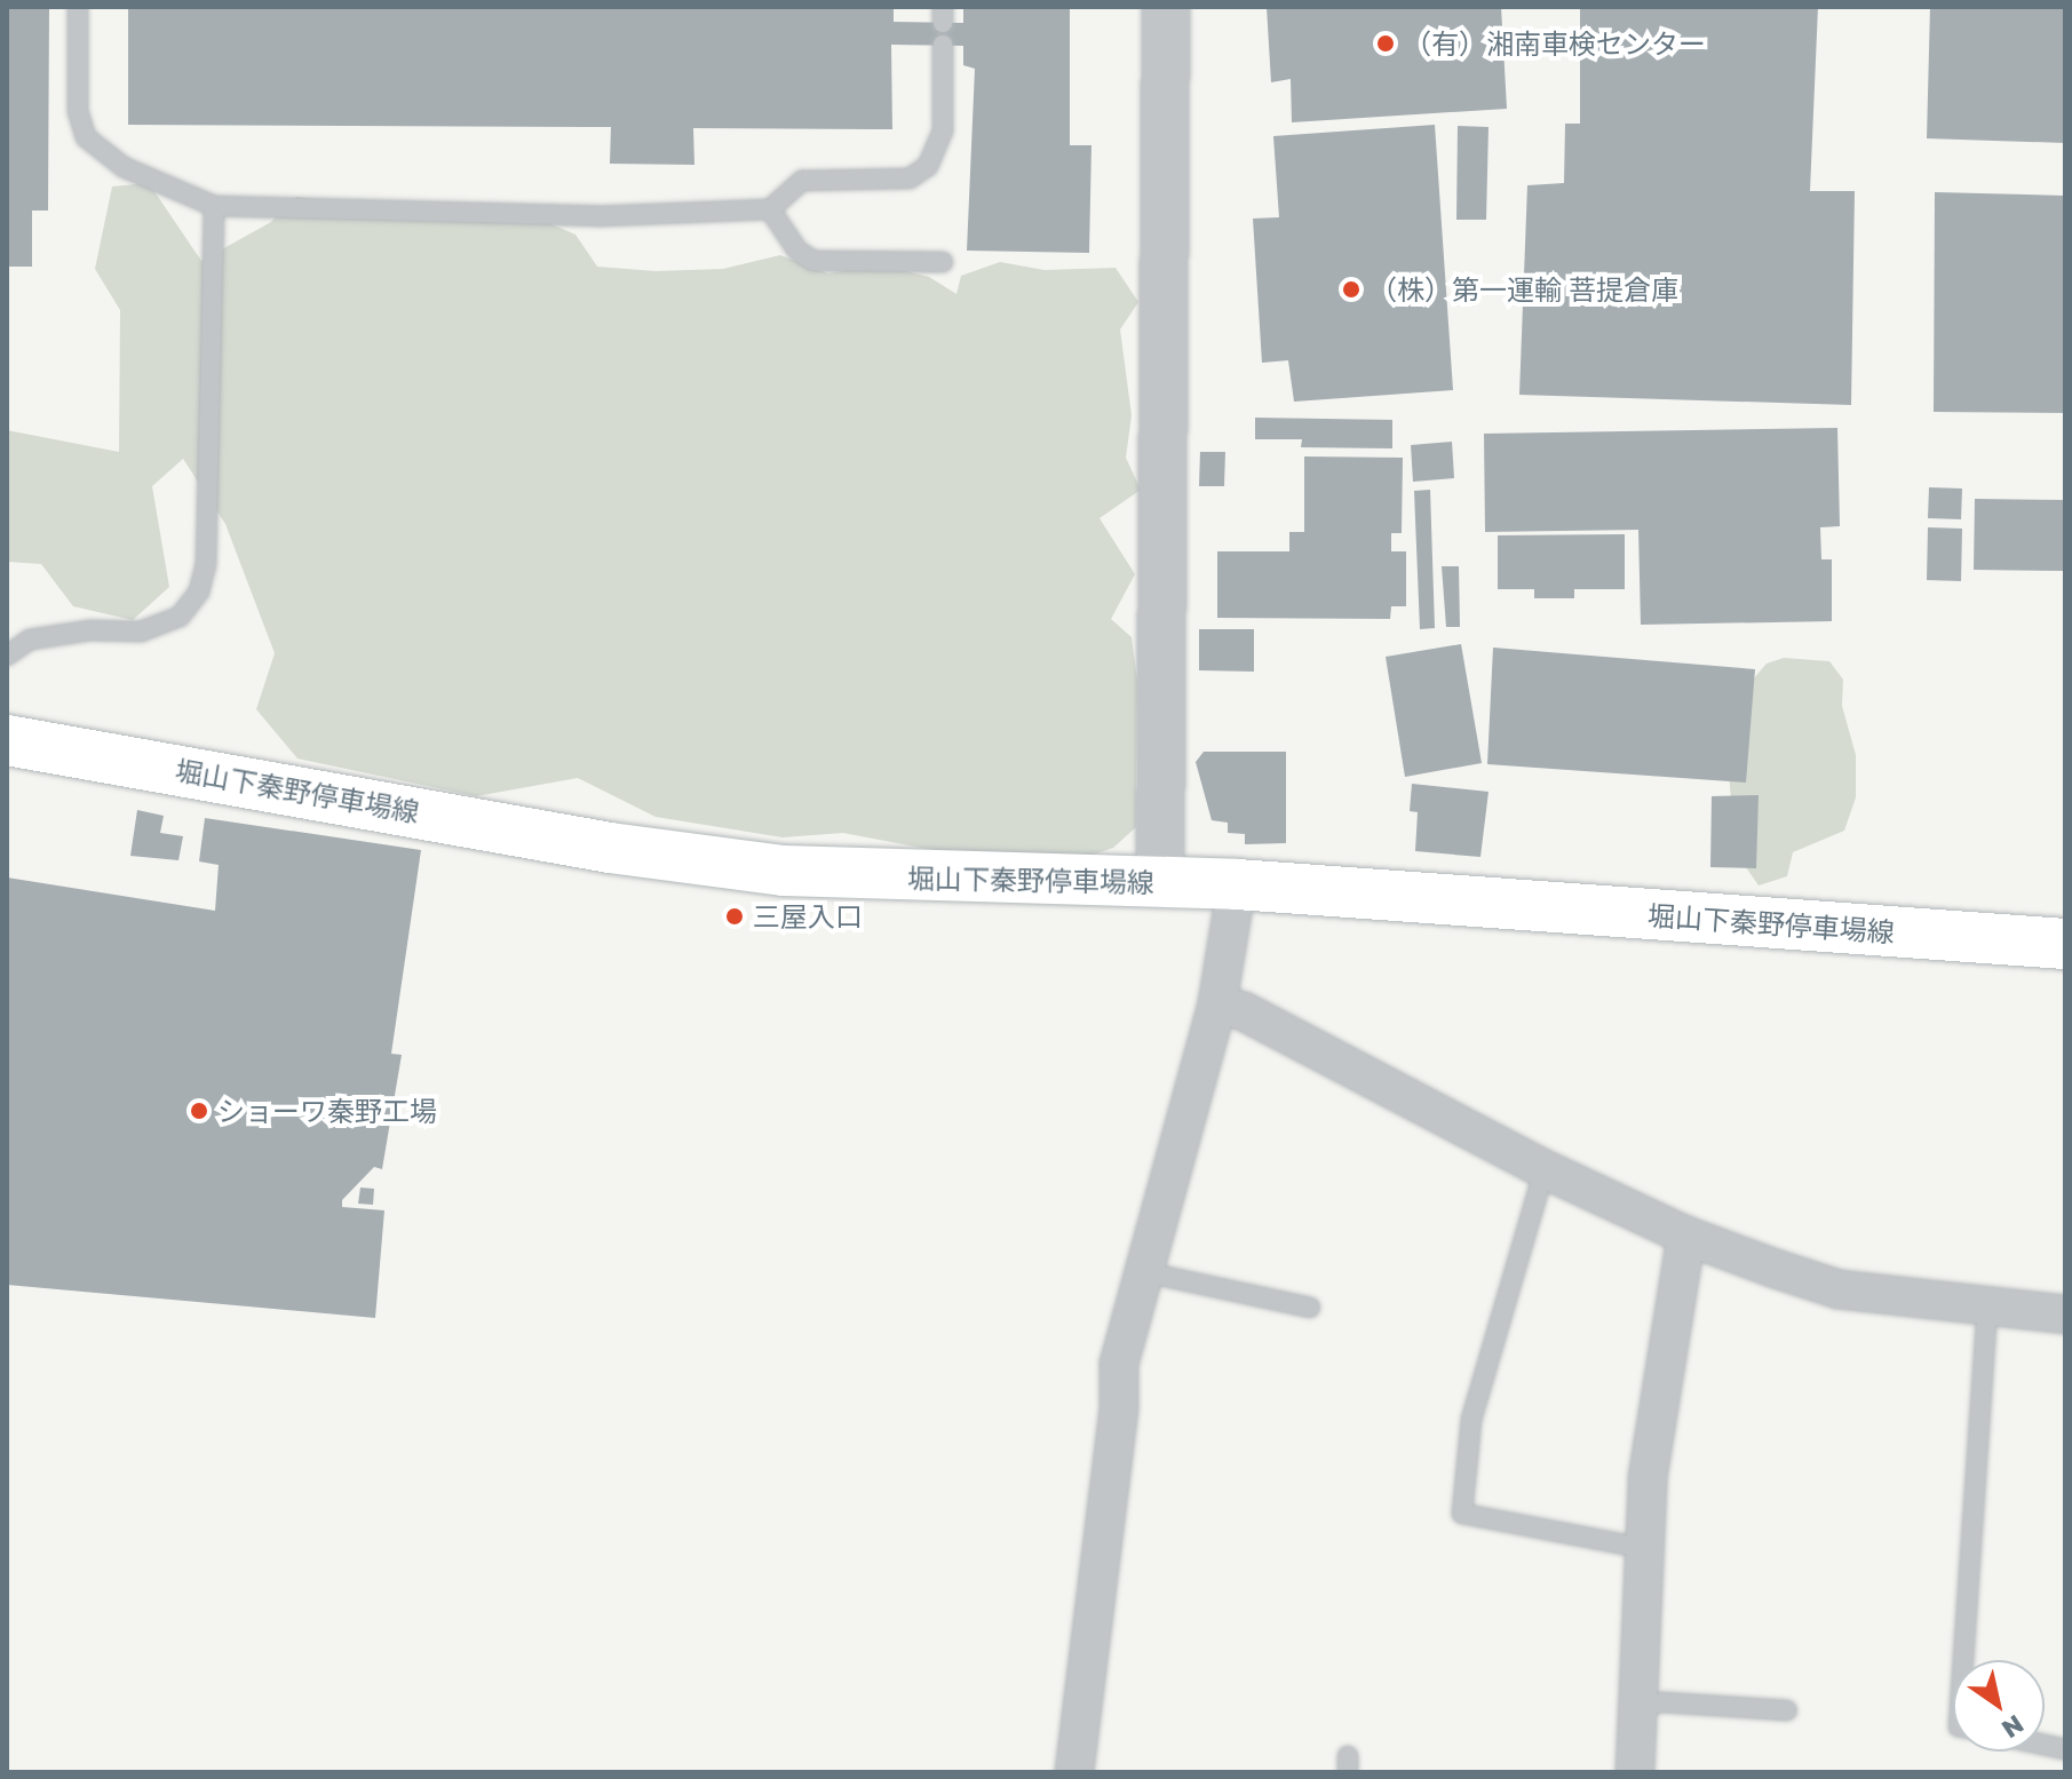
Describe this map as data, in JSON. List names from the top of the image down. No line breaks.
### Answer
{"streets":{"main road":["堀山下秦野停車場線"]},"places":["（有）湘南車検センター","（株）第一運輸 菩提倉庫","三屋入口","ショーワ秦野工場"],"north":"bottom right"}
